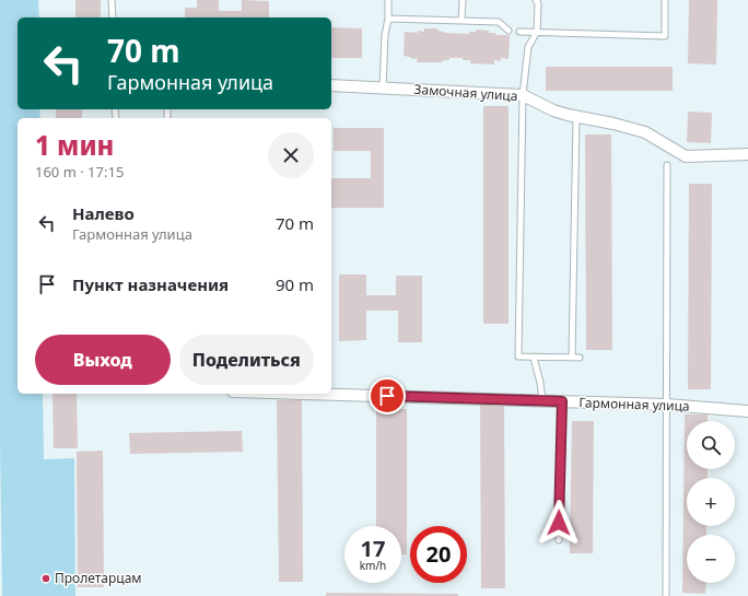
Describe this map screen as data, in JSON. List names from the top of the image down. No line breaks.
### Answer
{"streets":{"street":["Замочная улица","Гармонная улица"]},"places":["Пролетарцам"],"page":{"turn":["70 m","Гармонная улица"],"heading":["1 мин","160 m · 17:15"],"list":[{"name":"Налево","note":"Гармонная улица","value":"70 m"},{"name":"Пункт назначения","value":"90 m"}],"buttons":["Выход","Поделиться"],"map_buttons":["+","−"],"speed":"17 km/h","limit":"20"}}
